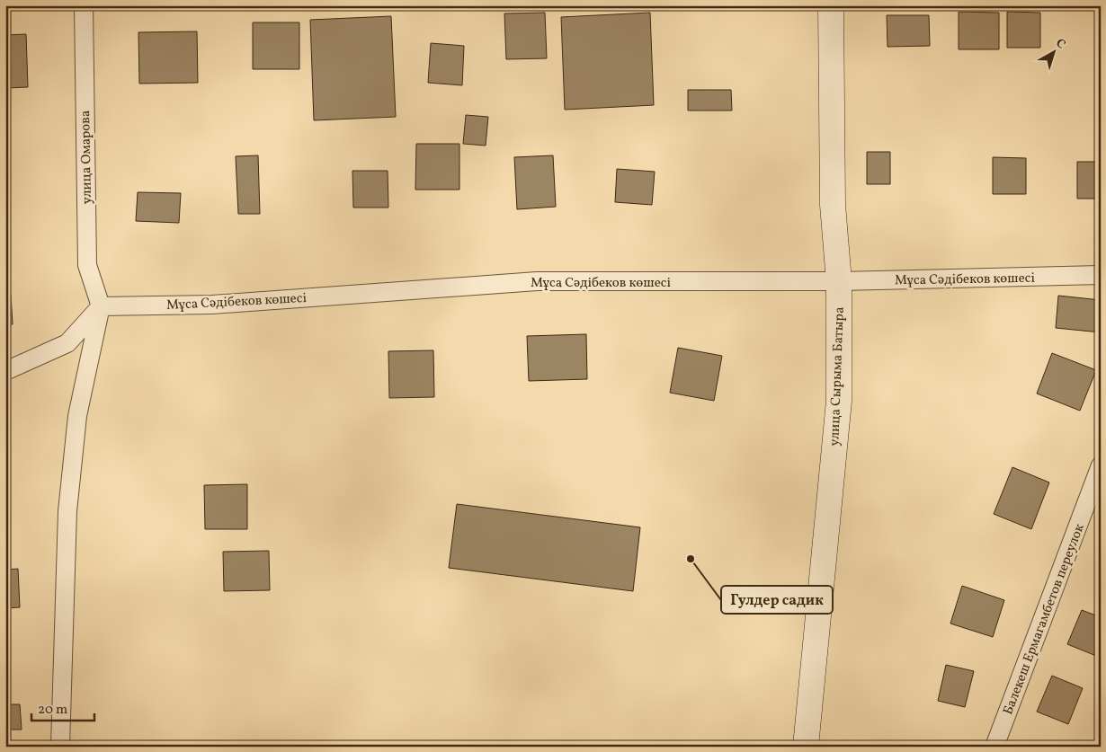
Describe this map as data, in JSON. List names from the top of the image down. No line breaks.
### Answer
{"streets":{"street":["улица Омарова","Мұса Сәдібеков көшесі","улица Сырыма Батыра","Балекеш Ермагамбетов переулок"]},"crossings":[["улица Омарова","Мұса Сәдібеков көшесі"],["Мұса Сәдібеков көшесі","улица Сырыма Батыра"]],"places":["Гулдер садик"],"scale_bar":"20 m","north":"top right"}
